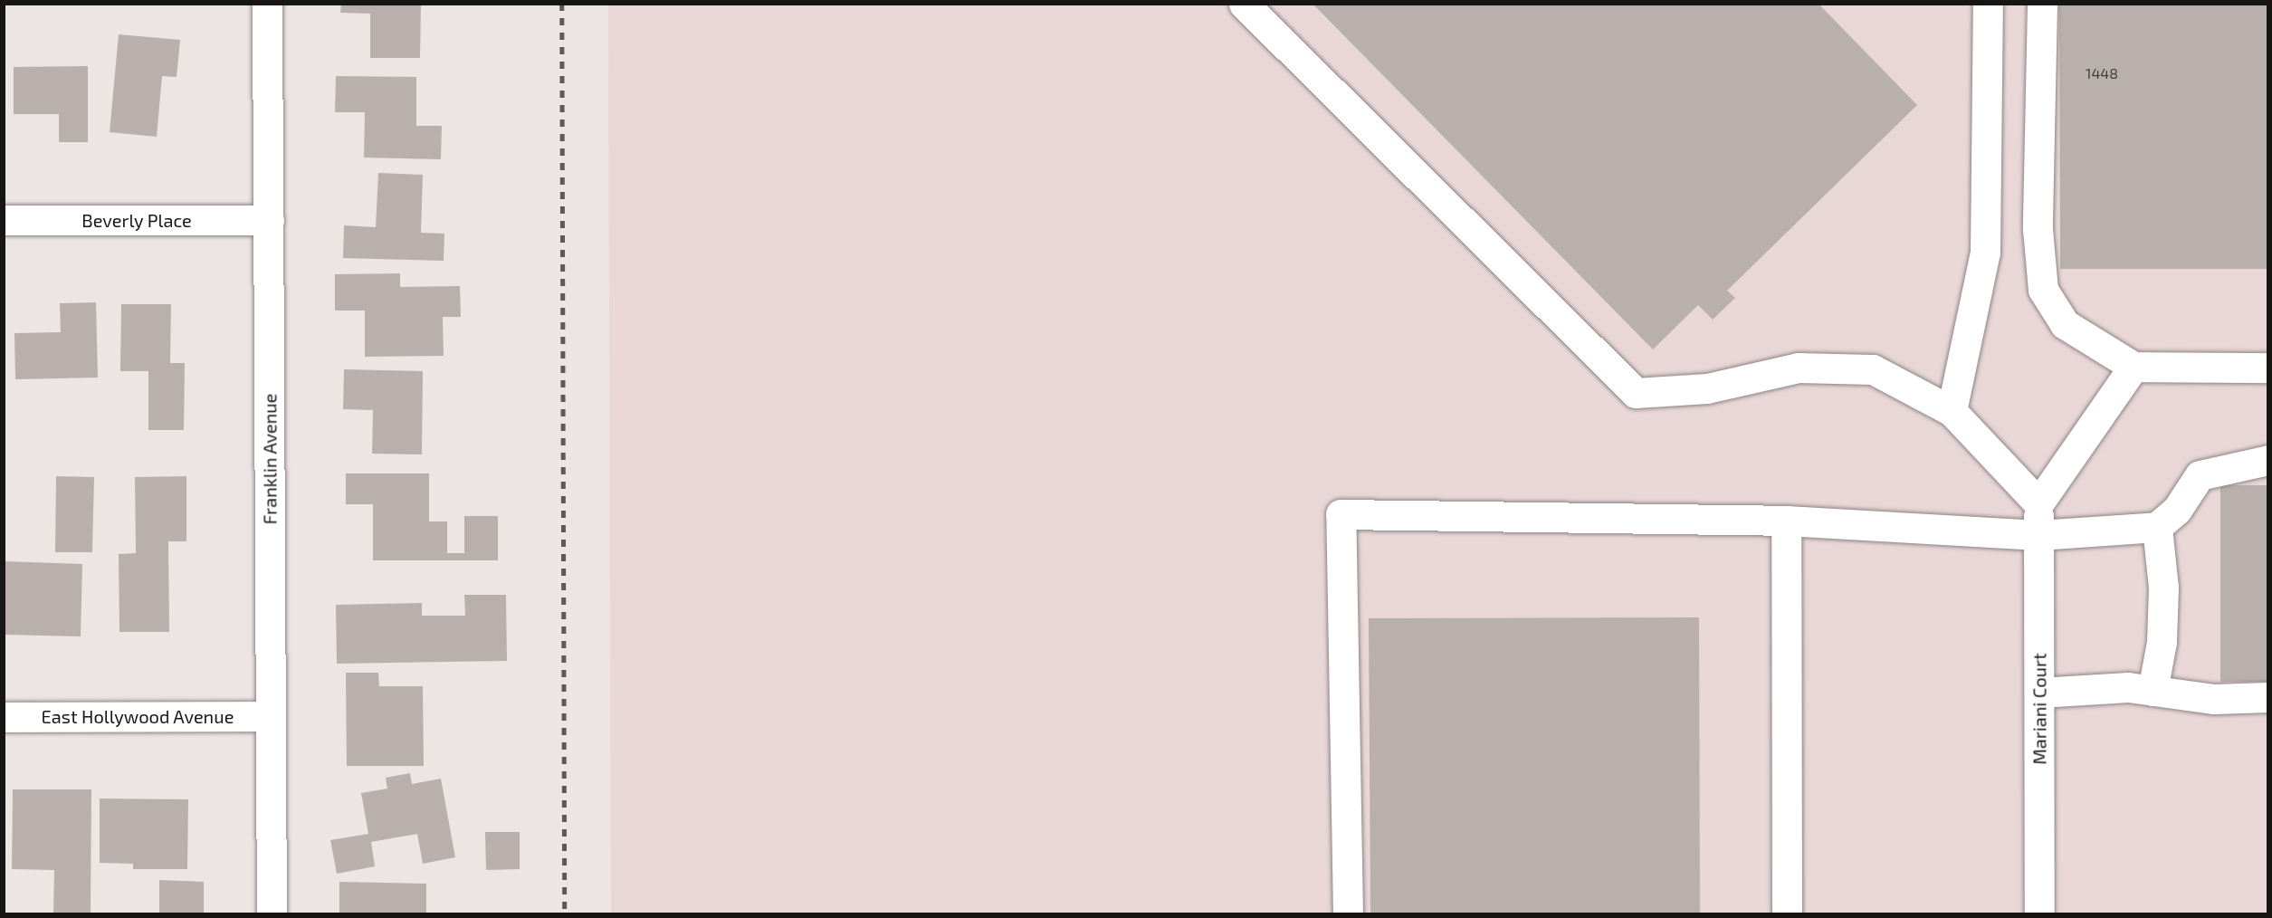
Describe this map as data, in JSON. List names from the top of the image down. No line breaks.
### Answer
{"streets":{"street":["Beverly Place","Franklin Avenue","Mariani Court","East Hollywood Avenue"]},"crossings":[["Beverly Place","Franklin Avenue"],["Franklin Avenue","East Hollywood Avenue"]],"house_numbers":["1448"]}
